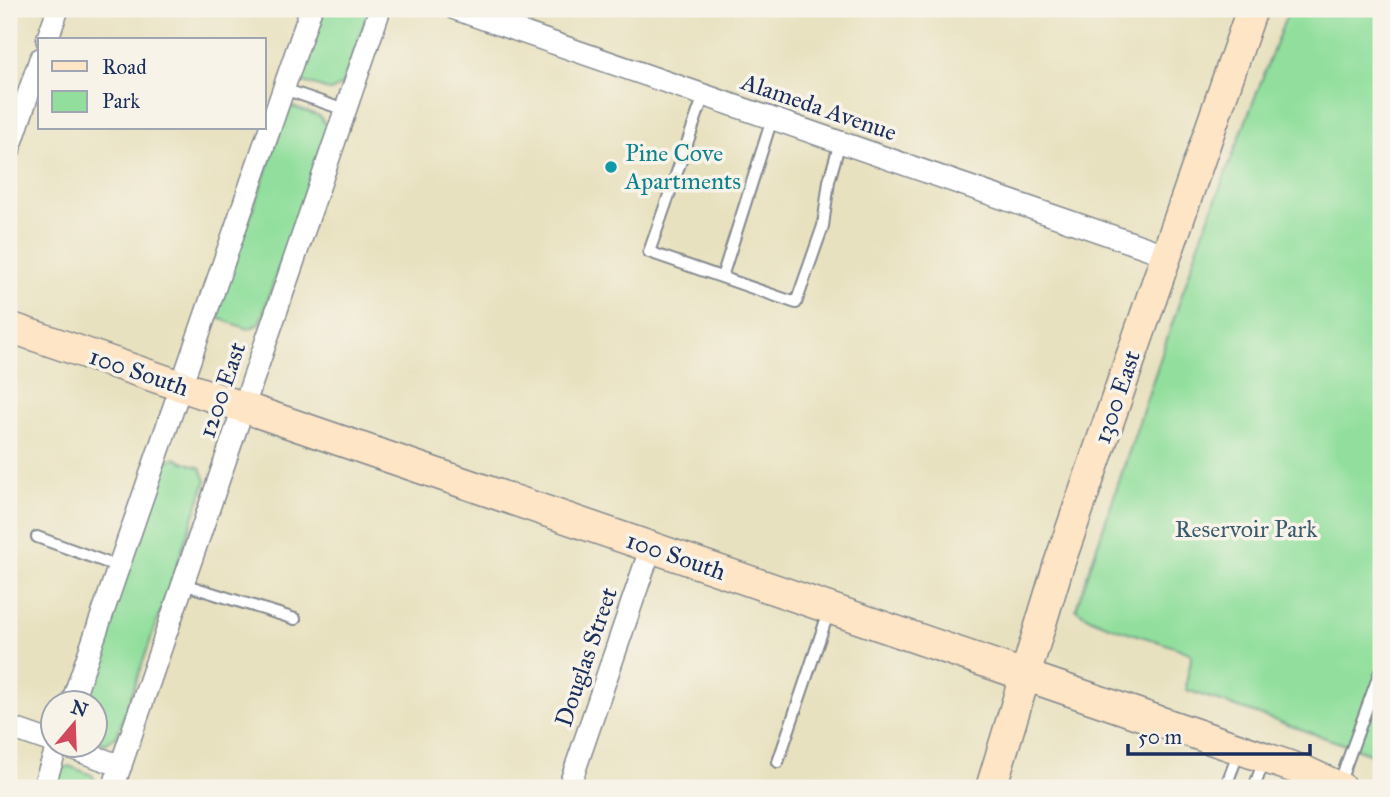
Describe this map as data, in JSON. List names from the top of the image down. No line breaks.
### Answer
{"streets":{"main road":["100 South","1300 East"],"street":["Alameda Avenue","1200 East","Douglas Street"]},"crossings":[["Alameda Avenue","1300 East"],["100 South","1200 East"],["100 South","1300 East"],["100 South","Douglas Street"]],"parks":["Reservoir Park"],"places":["Pine Cove Apartments"],"legend":["Road","Park"],"scale_bar":"50 m","north":"top"}
